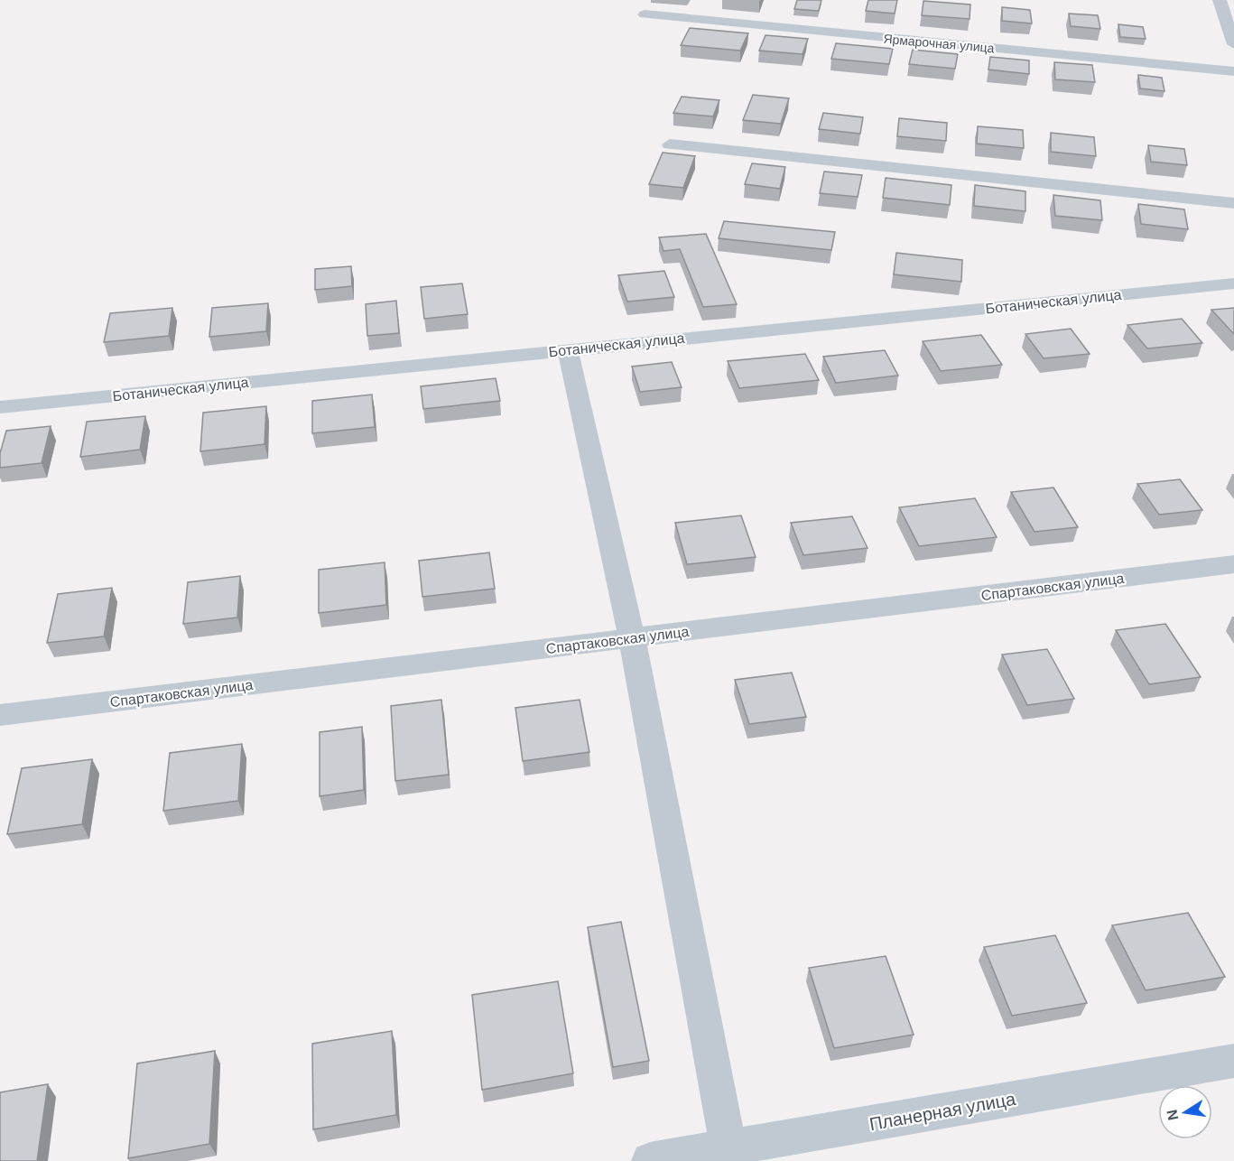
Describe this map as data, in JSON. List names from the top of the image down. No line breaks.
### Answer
{"streets":{"street":["Ярмарочная улица","Ботаническая улица","Спартаковская улица","Планерная улица"]},"north":"left"}
